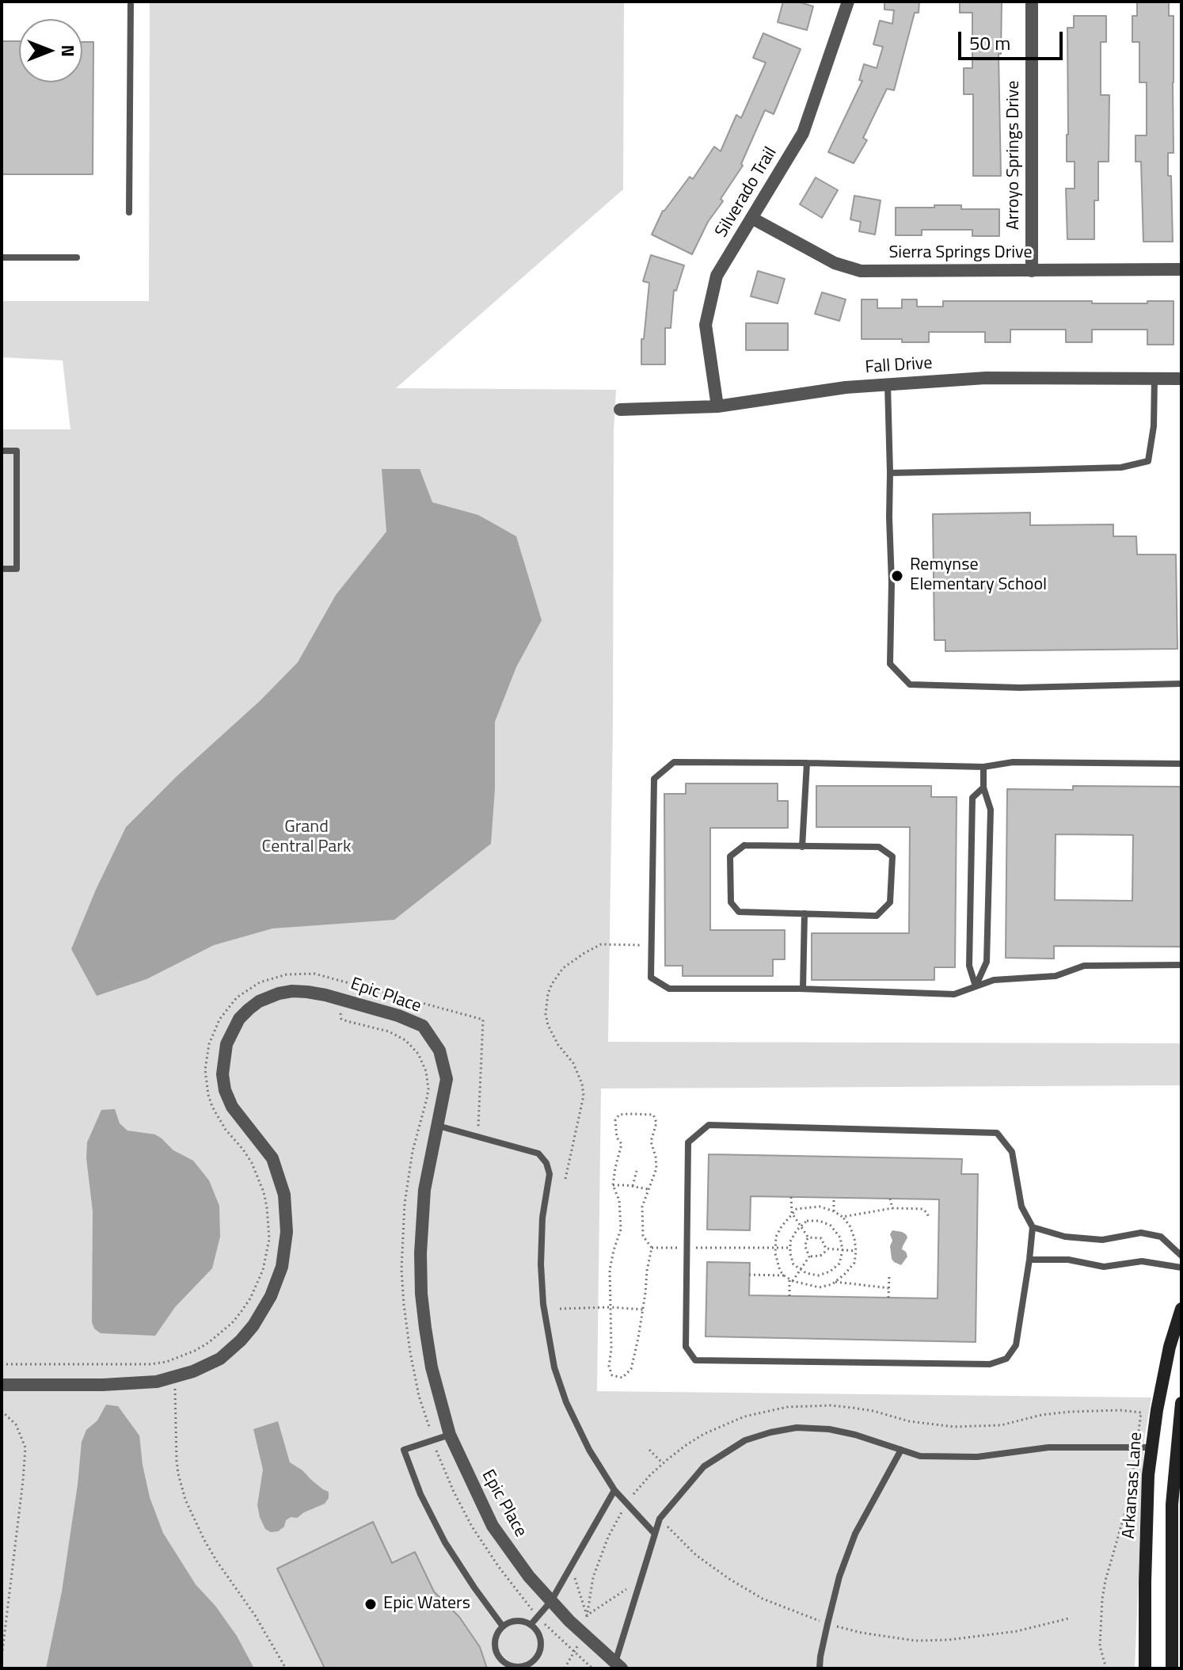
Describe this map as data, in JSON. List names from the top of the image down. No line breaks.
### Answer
{"streets":{"main road":["Arkansas Lane"],"street":["Arroyo Springs Drive","Silverado Trail","Sierra Springs Drive","Fall Drive","Epic Place"]},"crossings":[["Arroyo Springs Drive","Sierra Springs Drive"],["Silverado Trail","Sierra Springs Drive"],["Silverado Trail","Fall Drive"]],"parks":["Grand Central Park"],"places":["Remynse Elementary School","Epic Waters"],"scale_bar":"50 m","north":"right"}
